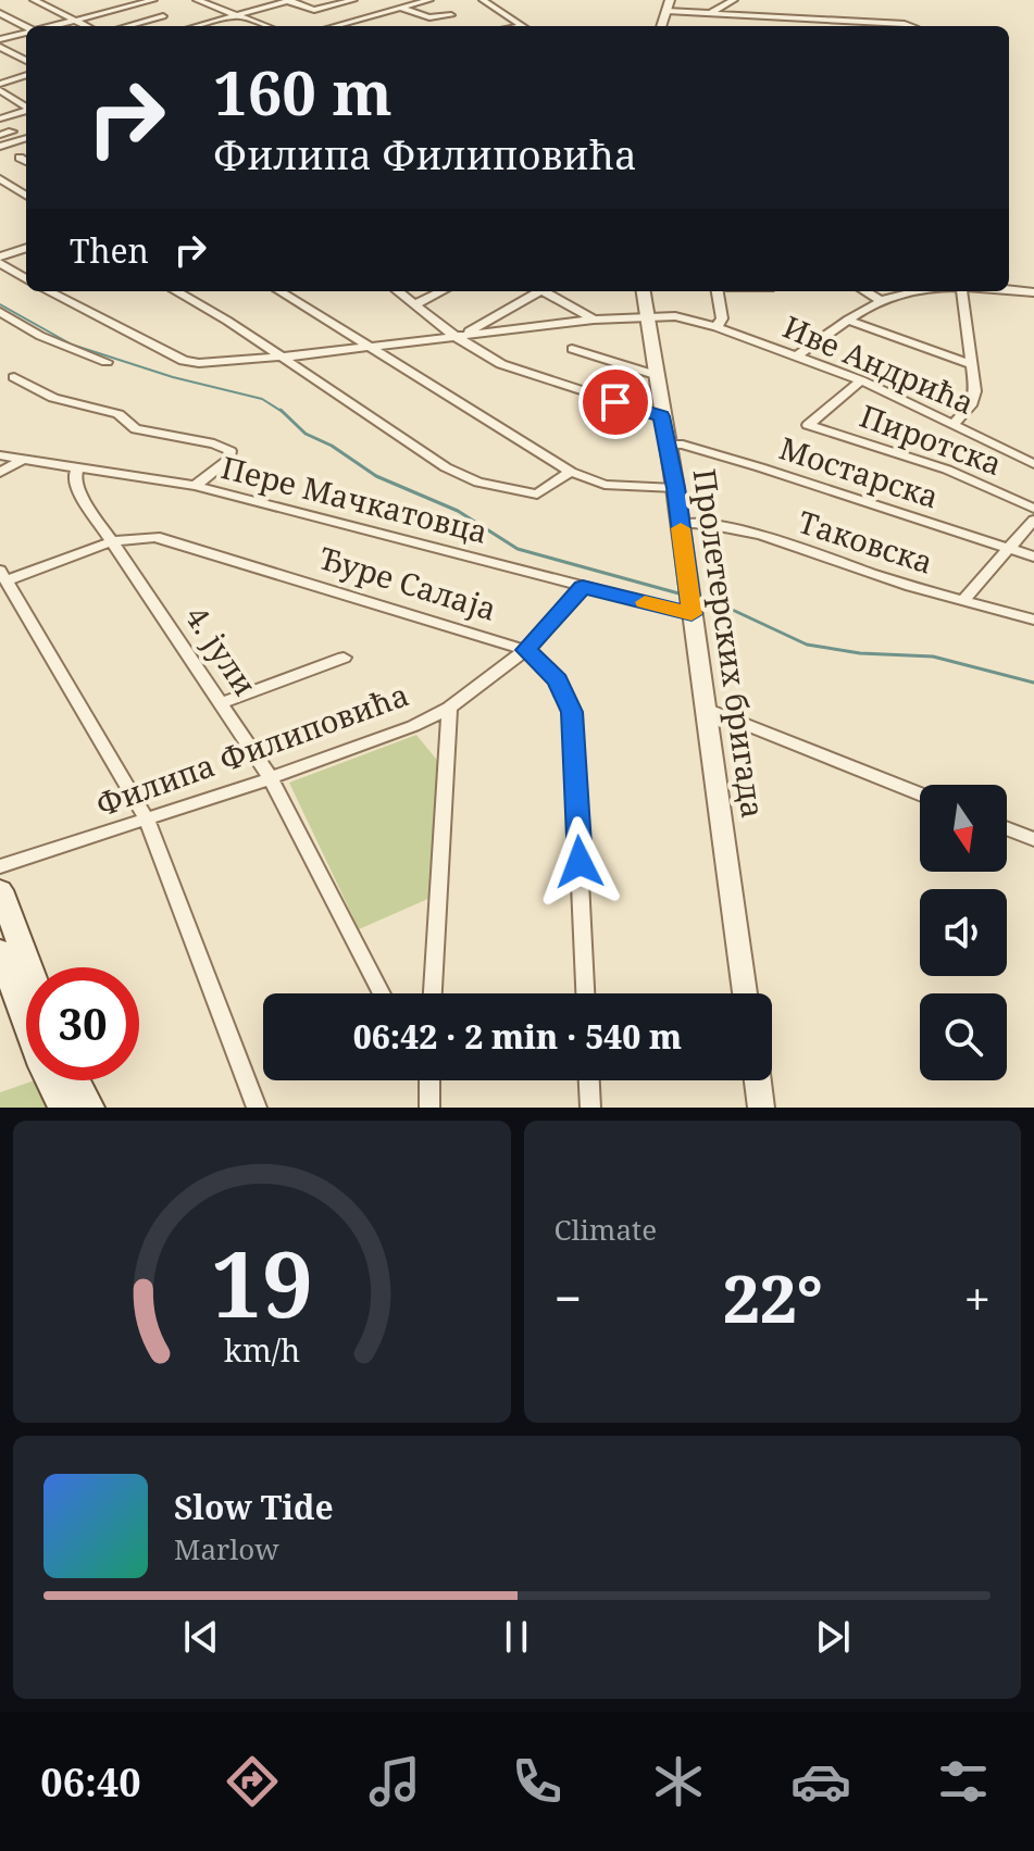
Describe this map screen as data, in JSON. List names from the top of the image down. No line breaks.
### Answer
{"streets":{"street":["Иве Андрића","Пиротска","Мостарска","Пере Мачкатовца","Таковска","Ђуре Салаја","Пролетерских бригада","4. јули","Филипа Филиповића"]},"crossings":[["Иве Андрића","Пиротска"],["Иве Андрића","Пролетерских бригада"],["Мостарска","Пролетерских бригада"],["Пере Мачкатовца","Пролетерских бригада"],["Пере Мачкатовца","4. јули"],["Пере Мачкатовца","Филипа Филиповића"],["Таковска","Пролетерских бригада"],["Ђуре Салаја","4. јули"],["Ђуре Салаја","Филипа Филиповића"],["4. јули","Филипа Филиповића"]],"north":"bottom","page":{"turn":["160 m","Филипа Филиповића"],"then":"Then","limit":"30","trip":"06:42 · 2 min · 540 m","tile":"Climate","heat":["−","22°","+"],"song":["Slow Tide","Marlow"],"tabs":"06:40","gauge":["19","km/h"]}}
